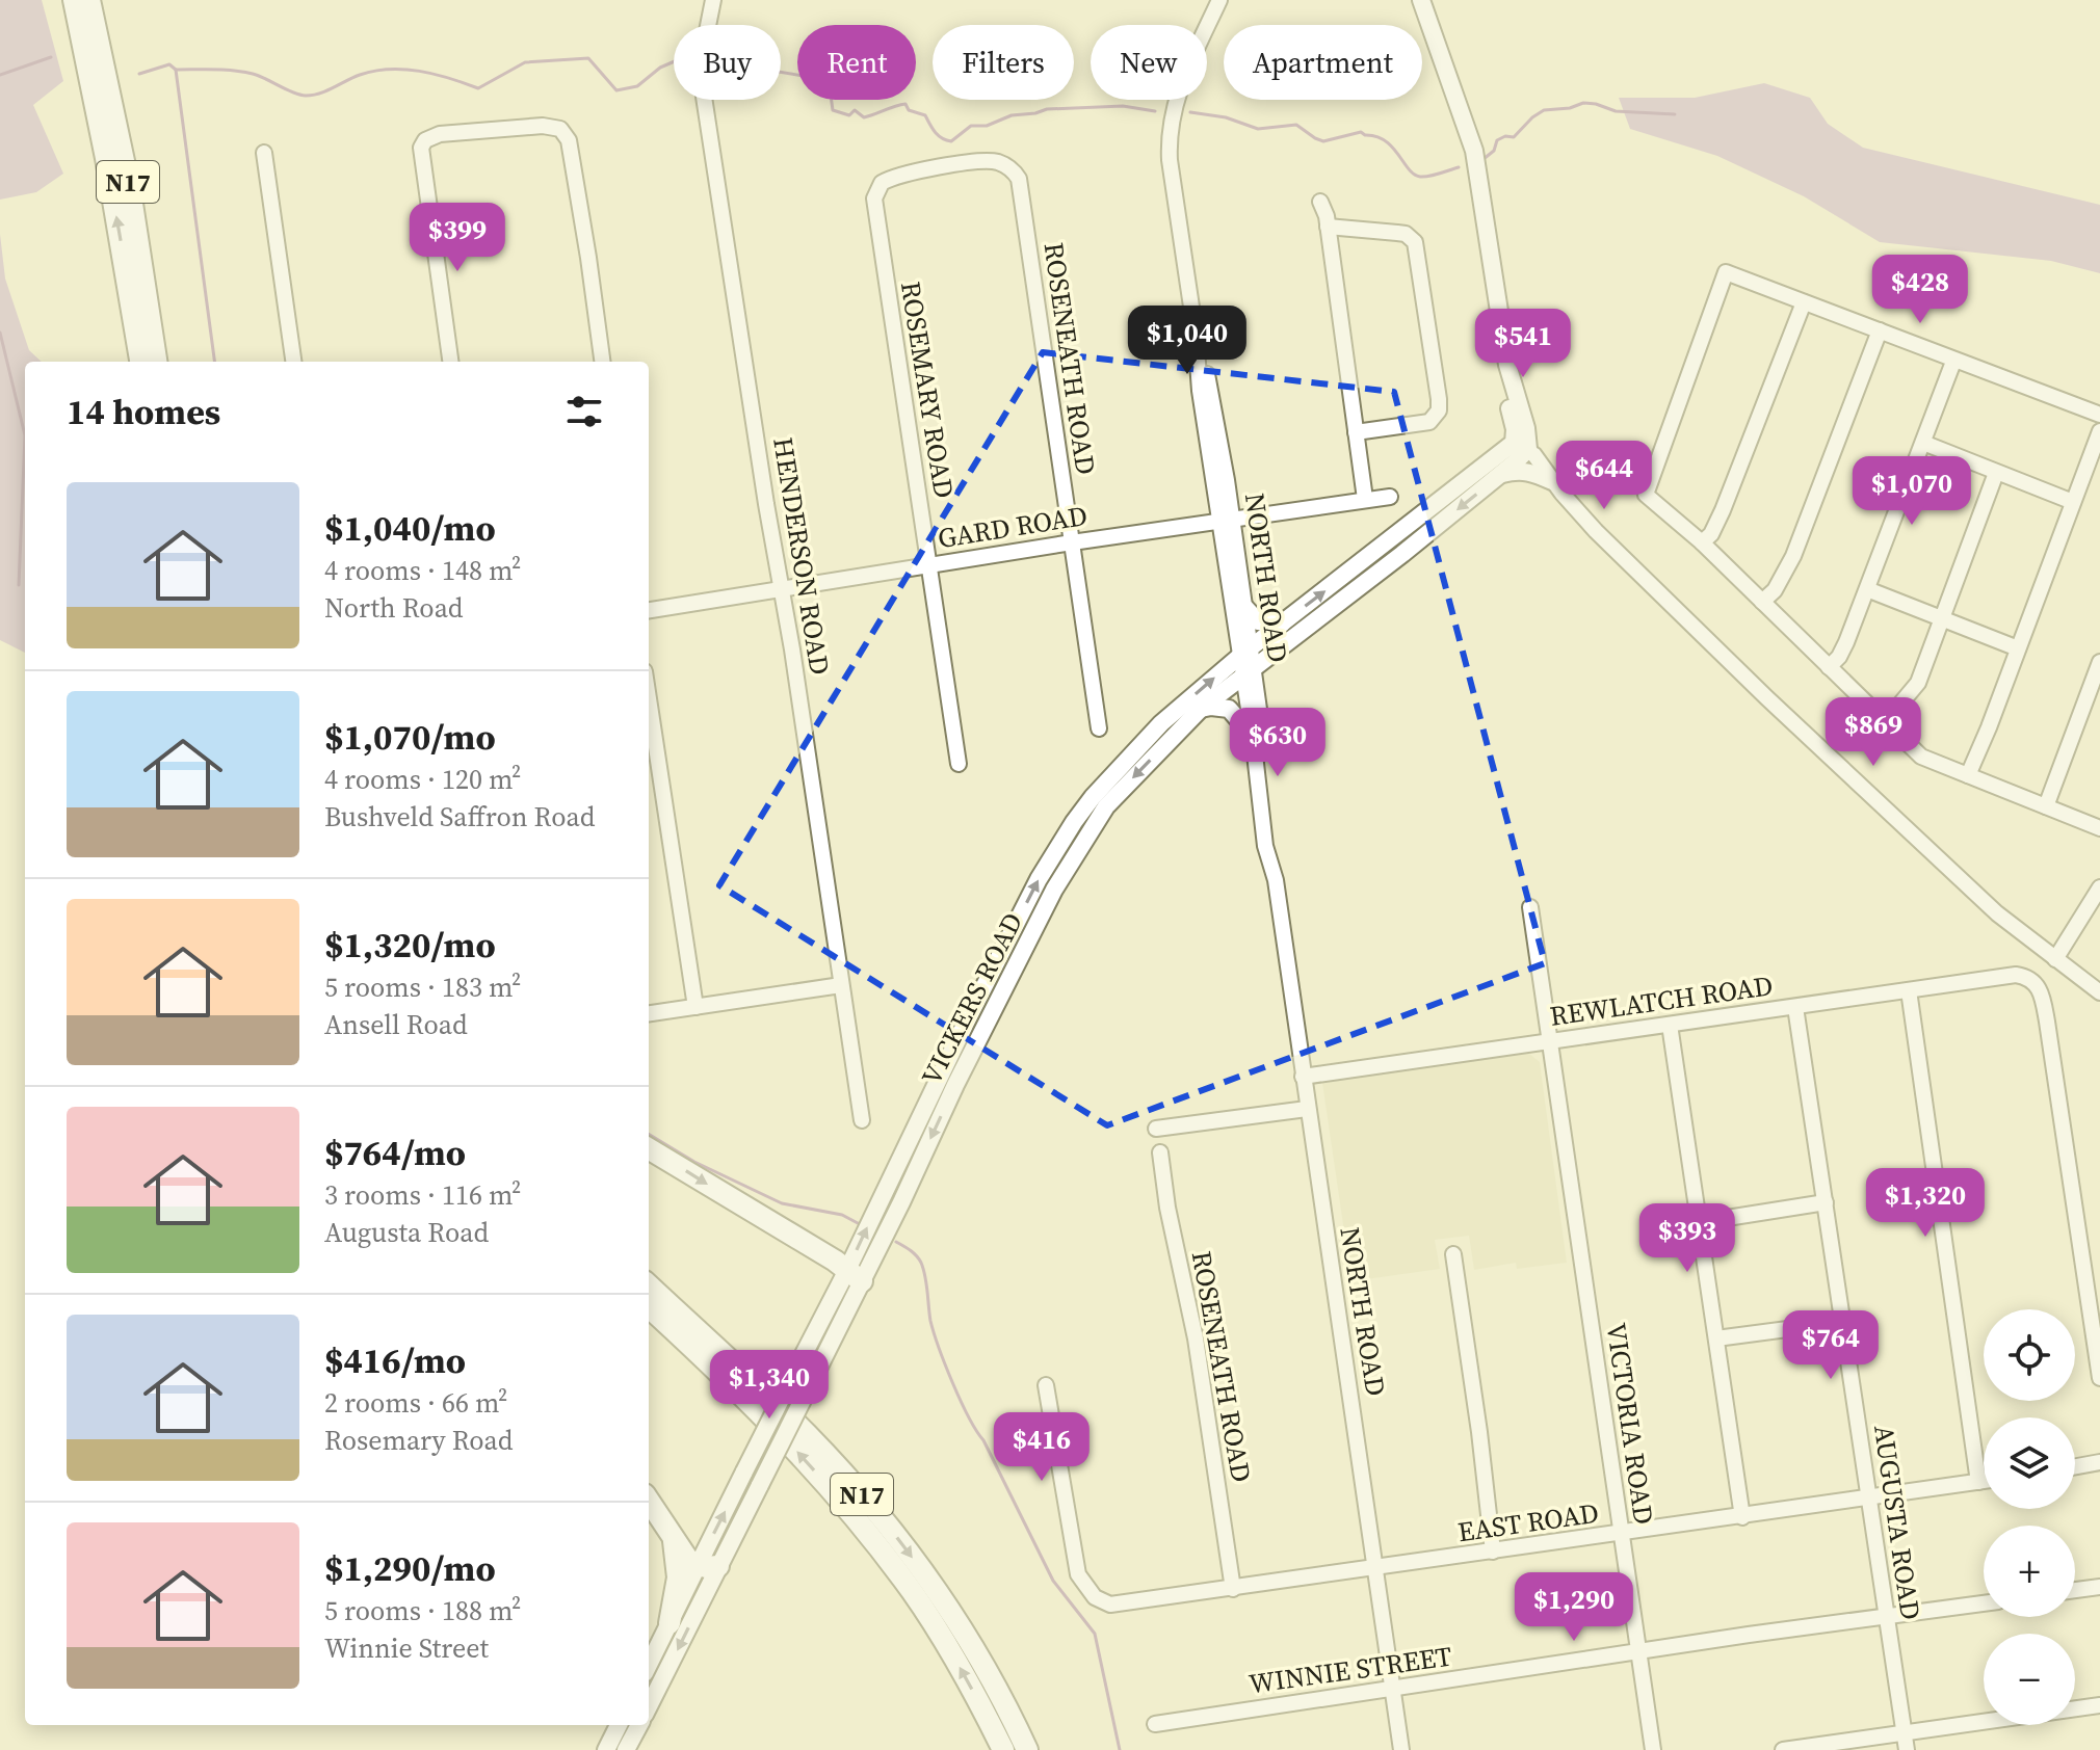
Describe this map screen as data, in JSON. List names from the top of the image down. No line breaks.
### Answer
{"streets":{"highway":["N17"],"main road":["VICKERS ROAD"],"street":["ROSENEATH ROAD","ROSEMARY ROAD","GARD ROAD","HENDERSON ROAD","NORTH ROAD","REWLATCH ROAD","VICTORIA ROAD","EAST ROAD","AUGUSTA ROAD","WINNIE STREET"]},"crossings":[["ROSENEATH ROAD","ROSEMARY ROAD"],["ROSENEATH ROAD","GARD ROAD"],["ROSENEATH ROAD","EAST ROAD"],["ROSEMARY ROAD","GARD ROAD"],["GARD ROAD","HENDERSON ROAD"],["GARD ROAD","NORTH ROAD"],["NORTH ROAD","VICKERS ROAD"],["NORTH ROAD","REWLATCH ROAD"],["NORTH ROAD","EAST ROAD"],["NORTH ROAD","WINNIE STREET"],["REWLATCH ROAD","VICTORIA ROAD"],["REWLATCH ROAD","AUGUSTA ROAD"],["VICTORIA ROAD","EAST ROAD"],["VICTORIA ROAD","WINNIE STREET"],["EAST ROAD","AUGUSTA ROAD"],["AUGUSTA ROAD","WINNIE STREET"]],"page":{"chip":["Buy","Rent","Filters","New","Apartment"],"price":["$399","$428","$1,040","$541","$644","$1,070","$869","$630","$1,320","$393","$764","$1,340","$416","$1,290"],"heading":"14 homes","list":[{"name":"$1,040/mo","note":"4 rooms · 148 m² · North Road"},{"name":"$1,070/mo","note":"4 rooms · 120 m² · Bushveld Saffron Road"},{"name":"$1,320/mo","note":"5 rooms · 183 m² · Ansell Road"},{"name":"$764/mo","note":"3 rooms · 116 m² · Augusta Road"},{"name":"$416/mo","note":"2 rooms · 66 m² · Rosemary Road"},{"name":"$1,290/mo","note":"5 rooms · 188 m² · Winnie Street"}],"map_buttons":["+","−"]}}
